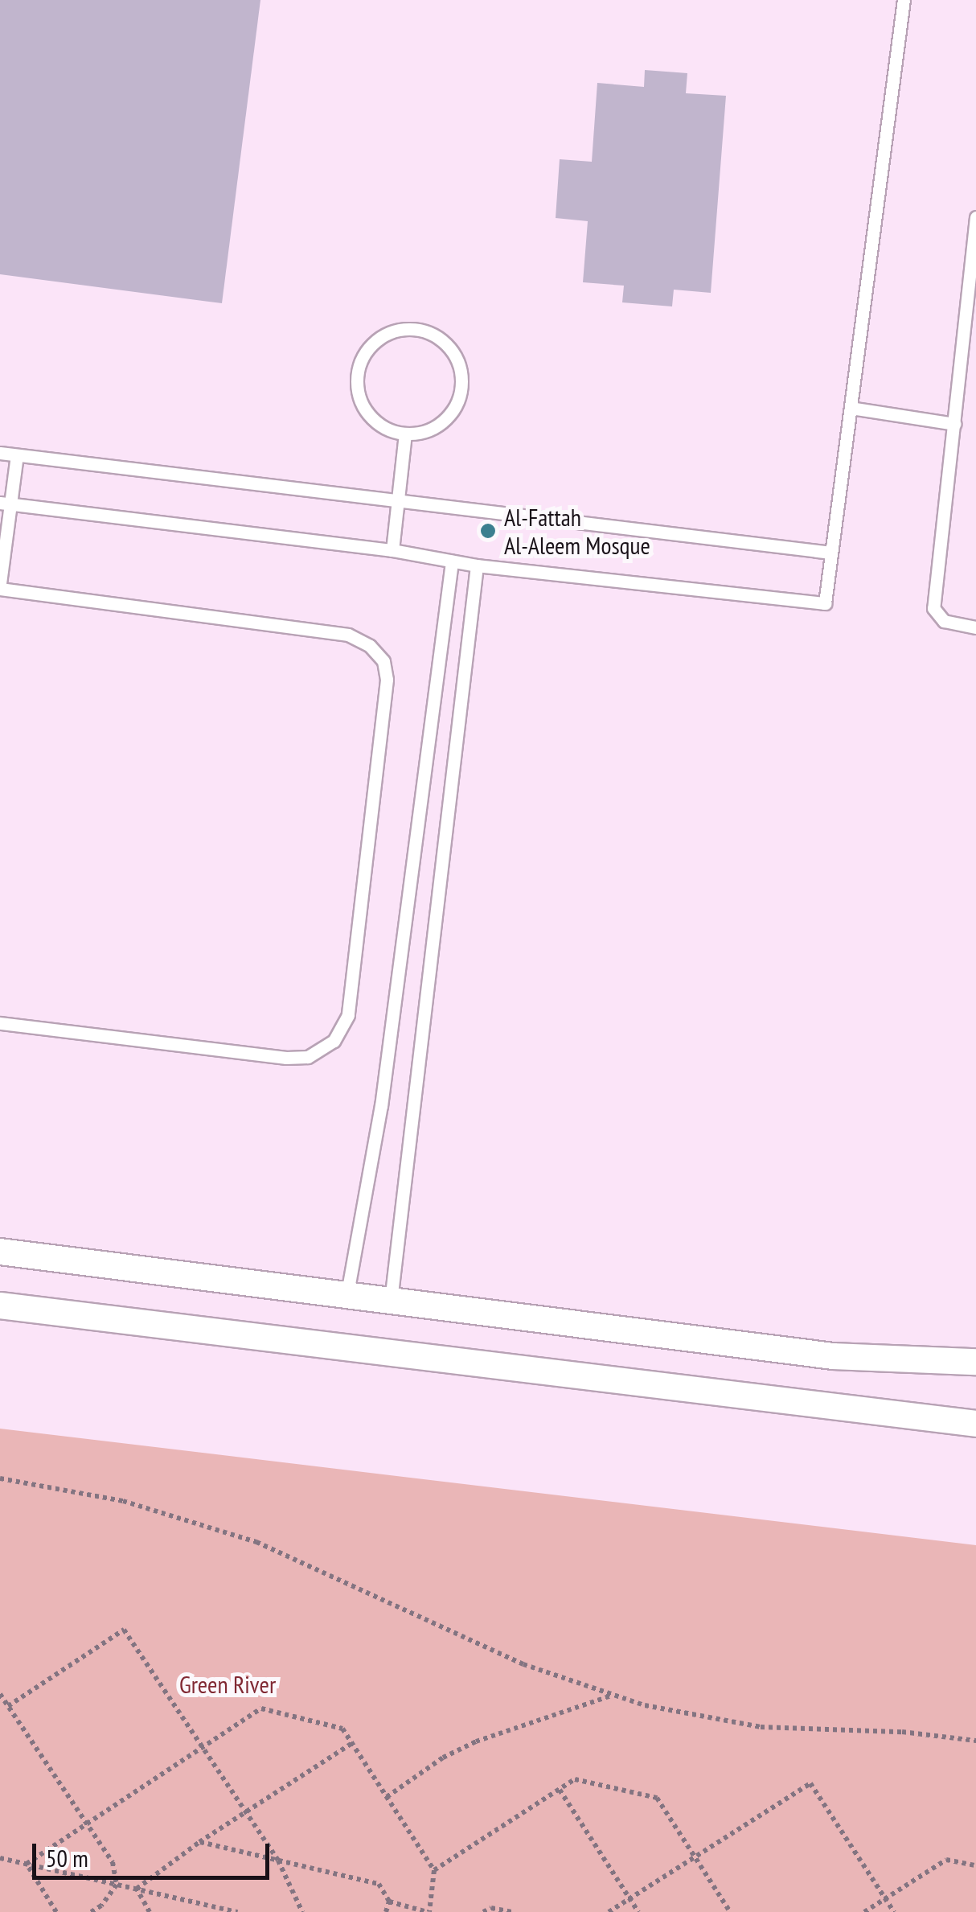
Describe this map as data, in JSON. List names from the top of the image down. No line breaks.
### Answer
{"parks":["Green River"],"places":["Al-Fattah Al-Aleem Mosque"],"scale_bar":"50 m"}
